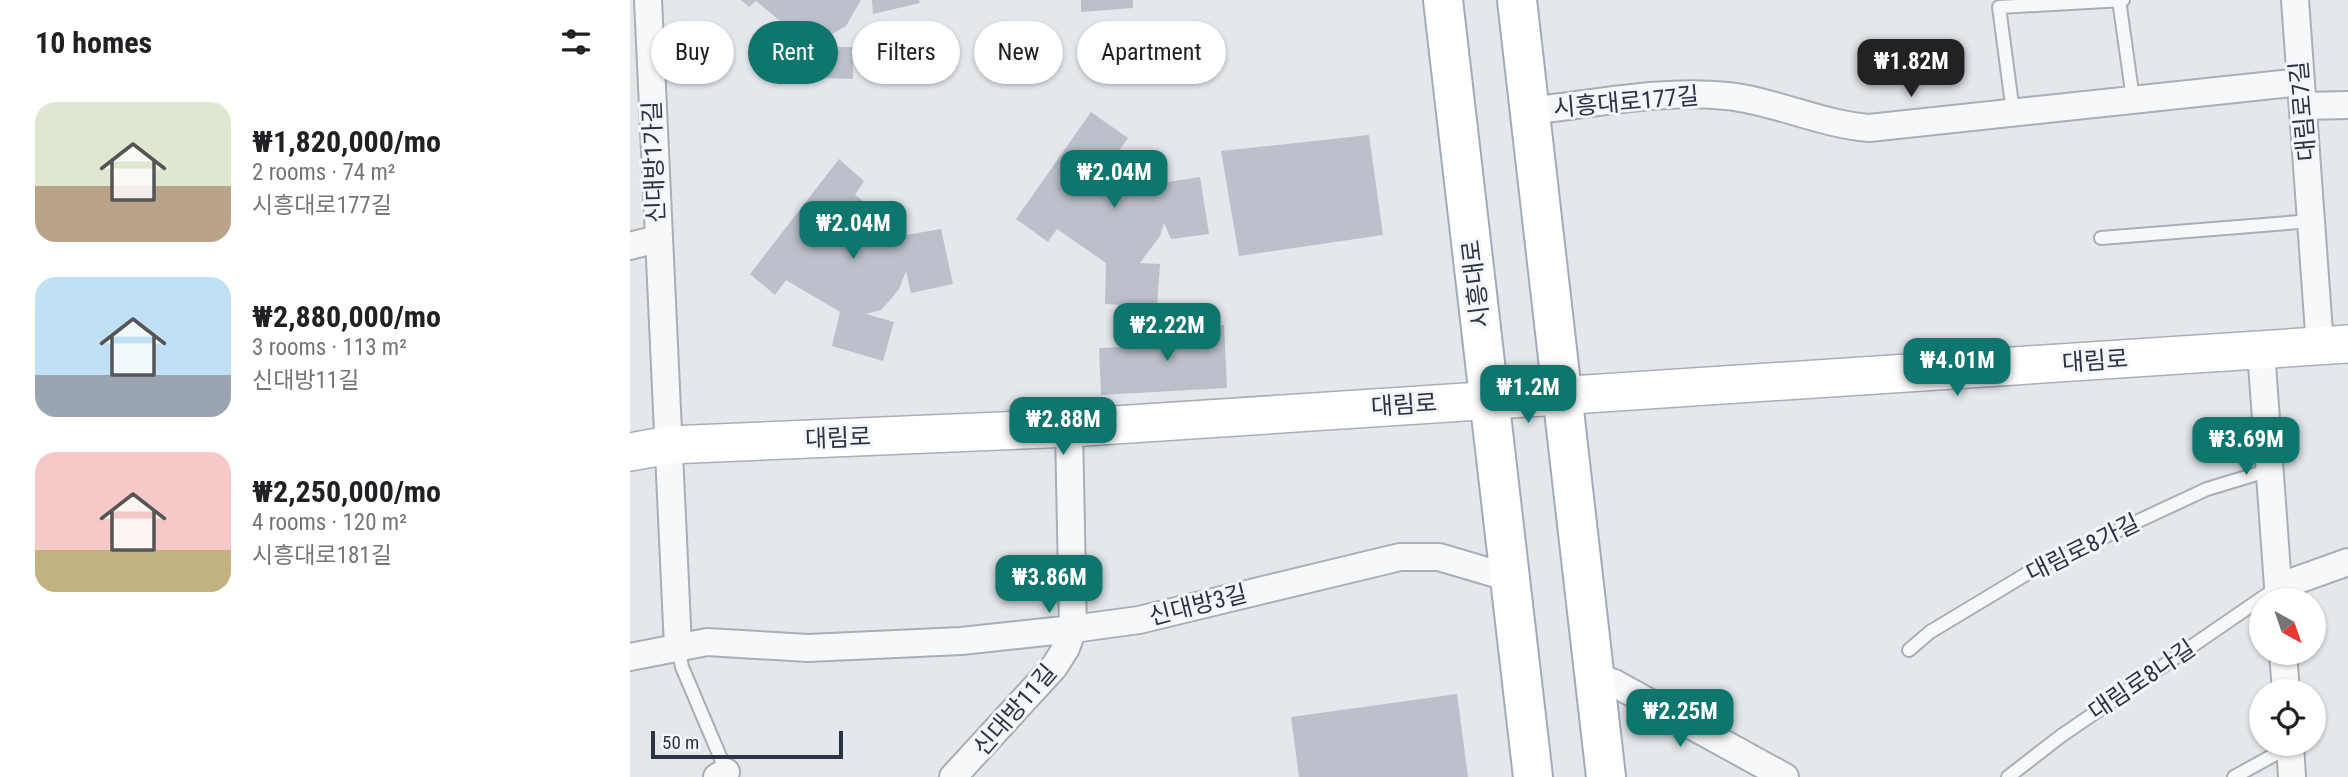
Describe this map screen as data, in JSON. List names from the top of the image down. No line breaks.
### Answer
{"streets":{"main road":["시흥대로","대림로"],"street":["시흥대로177길","대림로7길","신대방1가길","신대방3길","신대방11길"],"lane":["대림로8가길","대림로8나길"]},"crossings":[["시흥대로177길","대림로7길"],["대림로7길","대림로"],["신대방1가길","대림로"],["시흥대로","대림로"],["시흥대로","신대방3길"],["대림로","신대방11길"],["신대방3길","신대방11길"]],"scale_bar":"50 m","north":"bottom right","page":{"heading":"10 homes","chip":["Buy","Rent","Filters","New","Apartment"],"price":["₩1.82M","₩2.04M","₩2.04M","₩2.22M","₩4.01M","₩1.2M","₩2.88M","₩3.69M","₩3.86M","₩2.25M"],"list":[{"name":"₩1,820,000/mo","note":"2 rooms · 74 m² · 시흥대로177길"},{"name":"₩2,880,000/mo","note":"3 rooms · 113 m² · 신대방11길"},{"name":"₩2,250,000/mo","note":"4 rooms · 120 m² · 시흥대로181길"}],"scale":"50 m"}}
